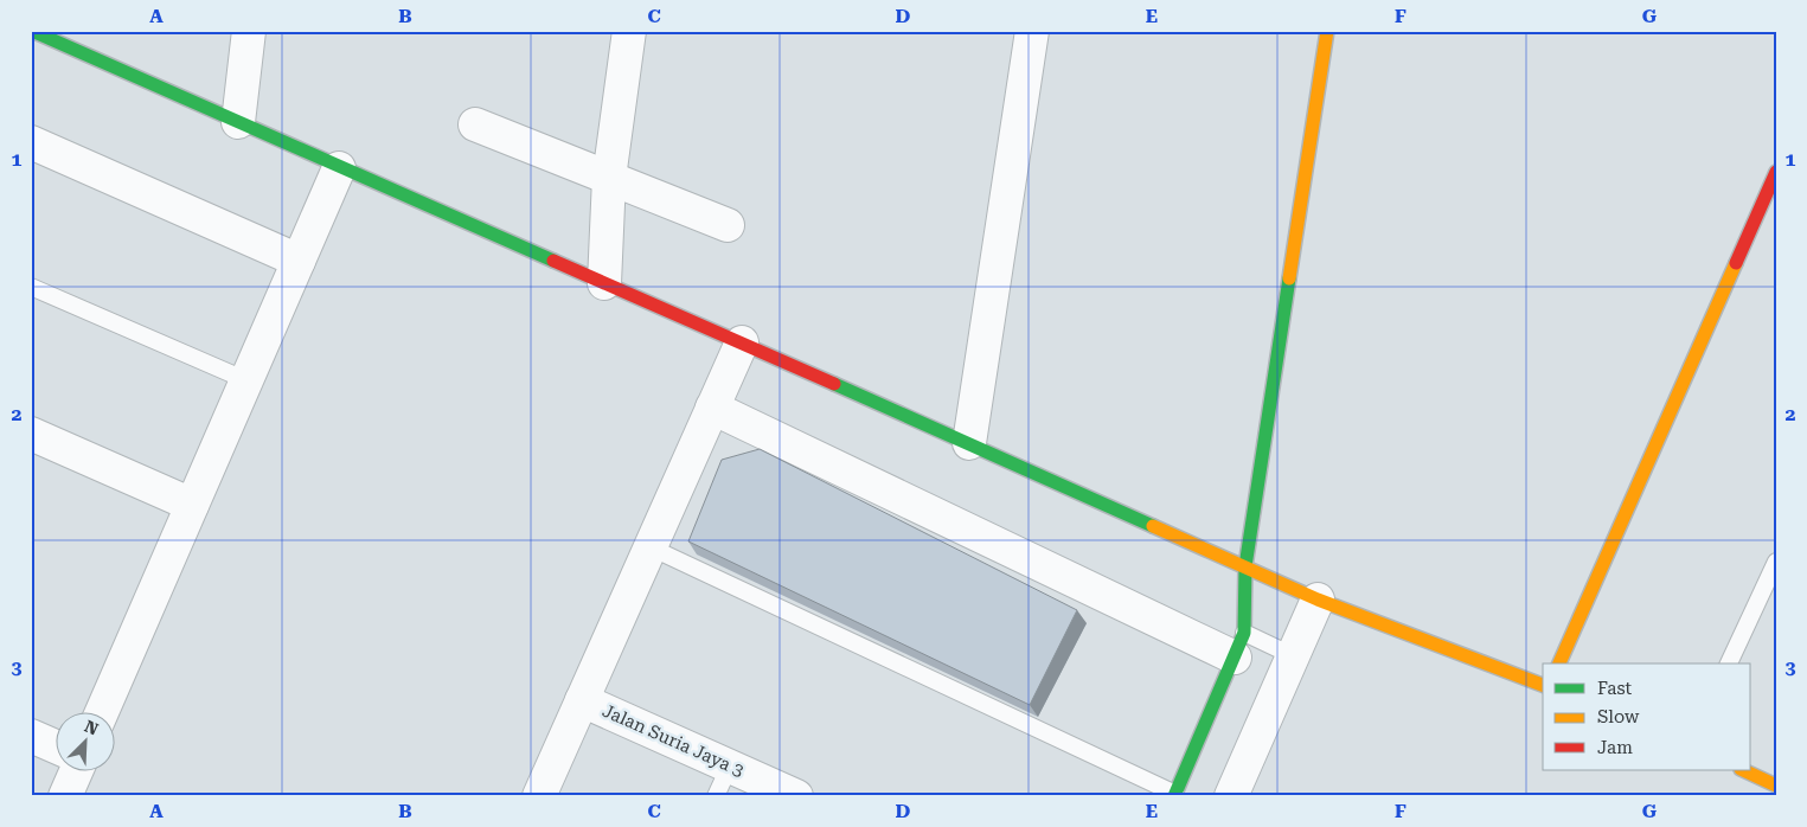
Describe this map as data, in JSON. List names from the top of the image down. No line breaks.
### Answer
{"streets":{"street":["Jalan Suria Jaya 3"]},"legend":["Fast","Slow","Jam"],"north":"top right","grid":{"columns":["A","B","C","D","E","F","G"],"rows":["1","2","3"]}}
